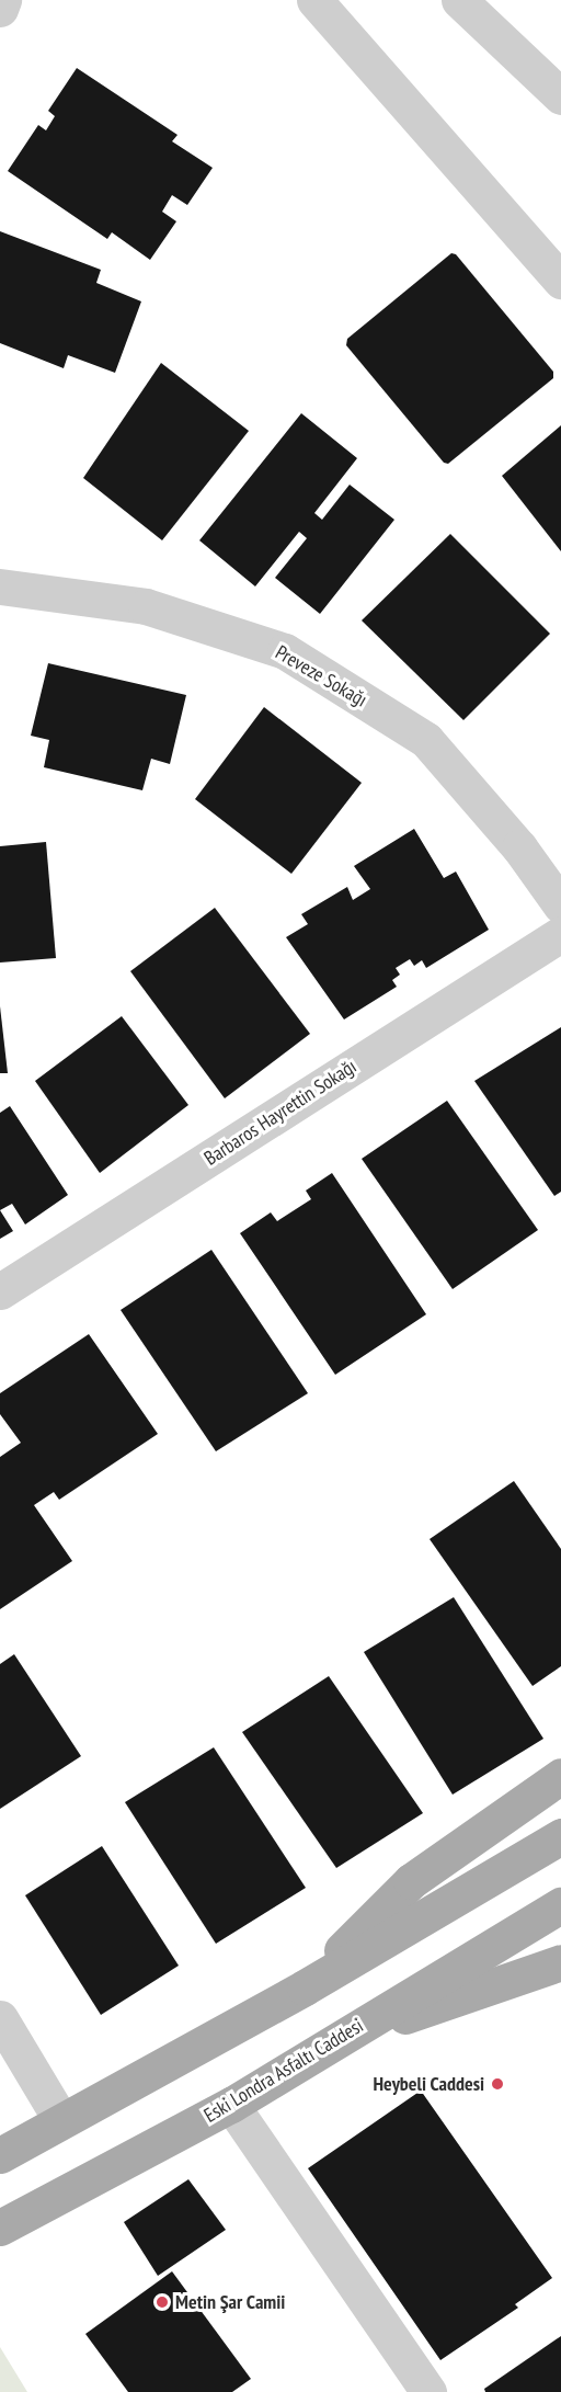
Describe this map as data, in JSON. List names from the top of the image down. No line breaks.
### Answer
{"streets":{"main road":["Eski Londra Asfaltı Caddesi"],"street":["Preveze Sokağı","Barbaros Hayrettin Sokağı"]},"places":["Heybeli Caddesi","Metin Şar Camii"]}
